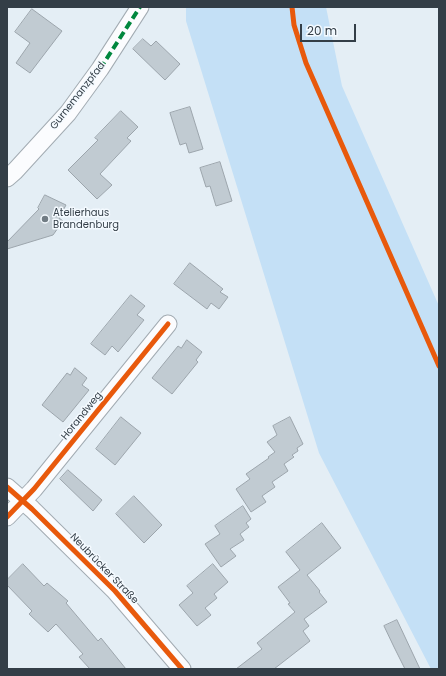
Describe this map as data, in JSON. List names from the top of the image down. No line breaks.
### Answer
{"streets":{"street":["Gurnemanzpfad","Horandweg","Neubrücker Straße"]},"crossings":[["Horandweg","Neubrücker Straße"]],"places":["Atelierhaus Brandenburg"],"scale_bar":"20 m"}
